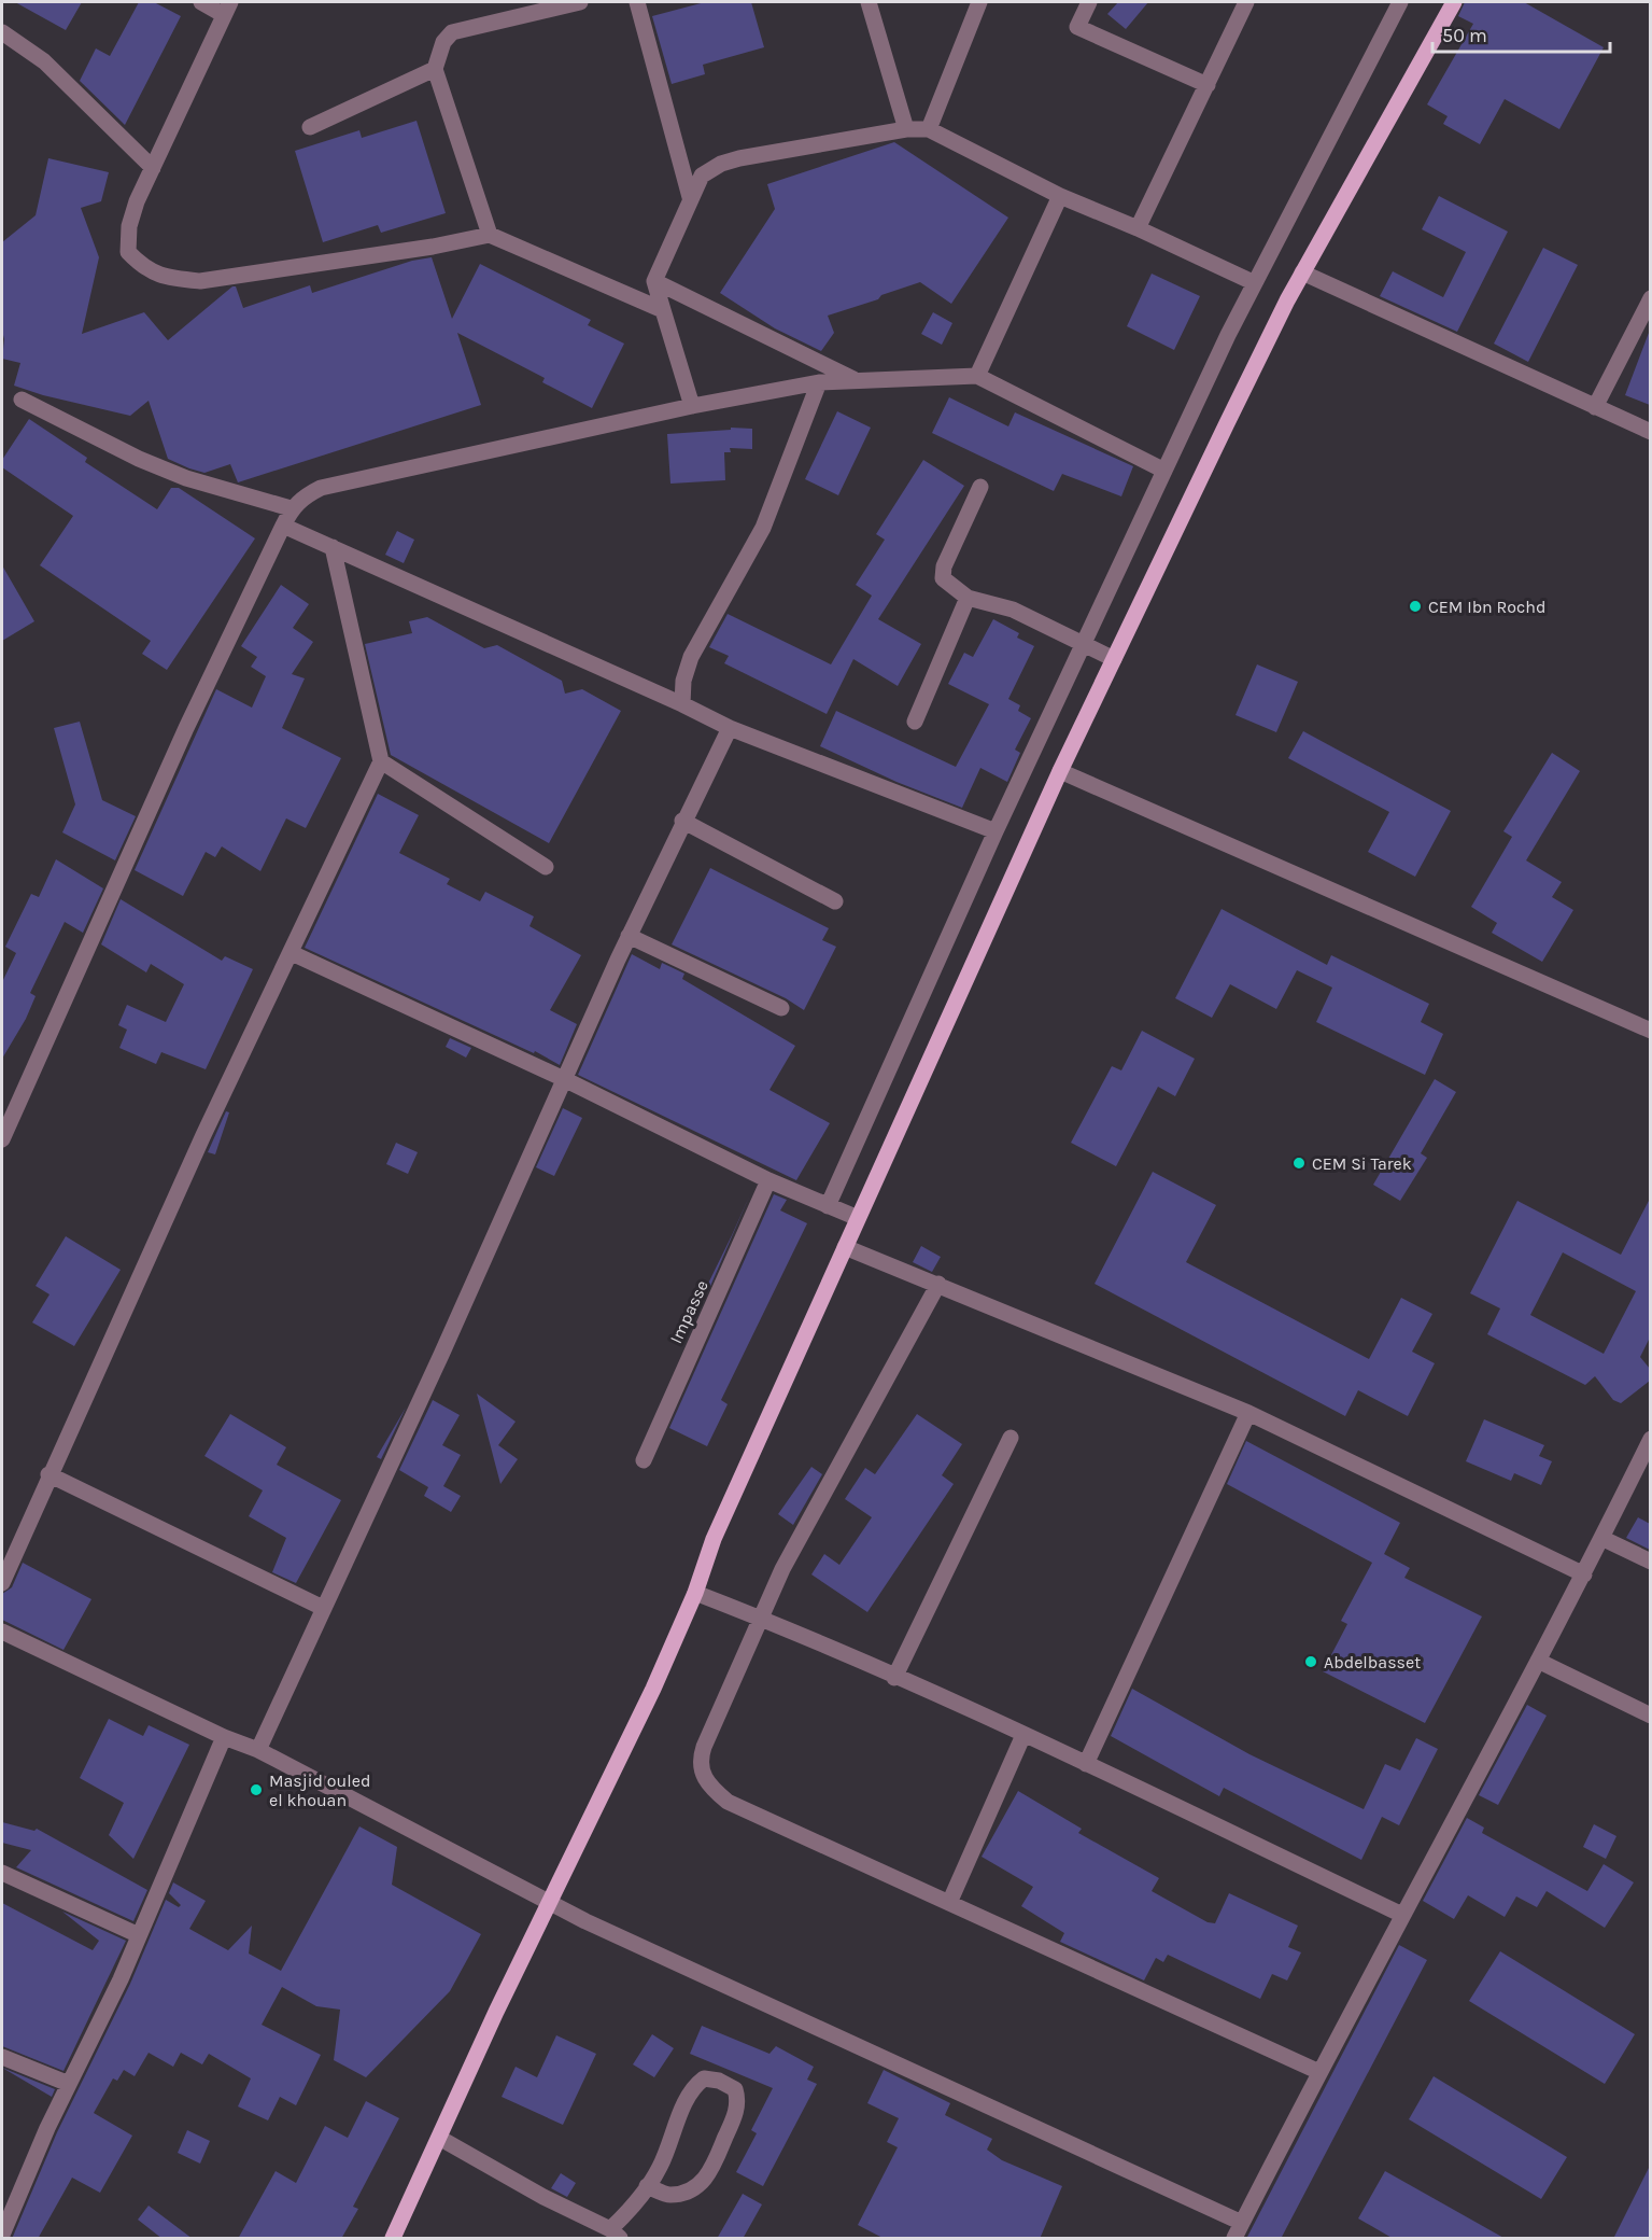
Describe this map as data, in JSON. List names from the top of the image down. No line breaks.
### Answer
{"streets":{"street":["Impasse"]},"places":["CEM Ibn Rochd","CEM Si Tarek","Abdelbasset","Masjid ouled el khouan"],"scale_bar":"50 m"}
